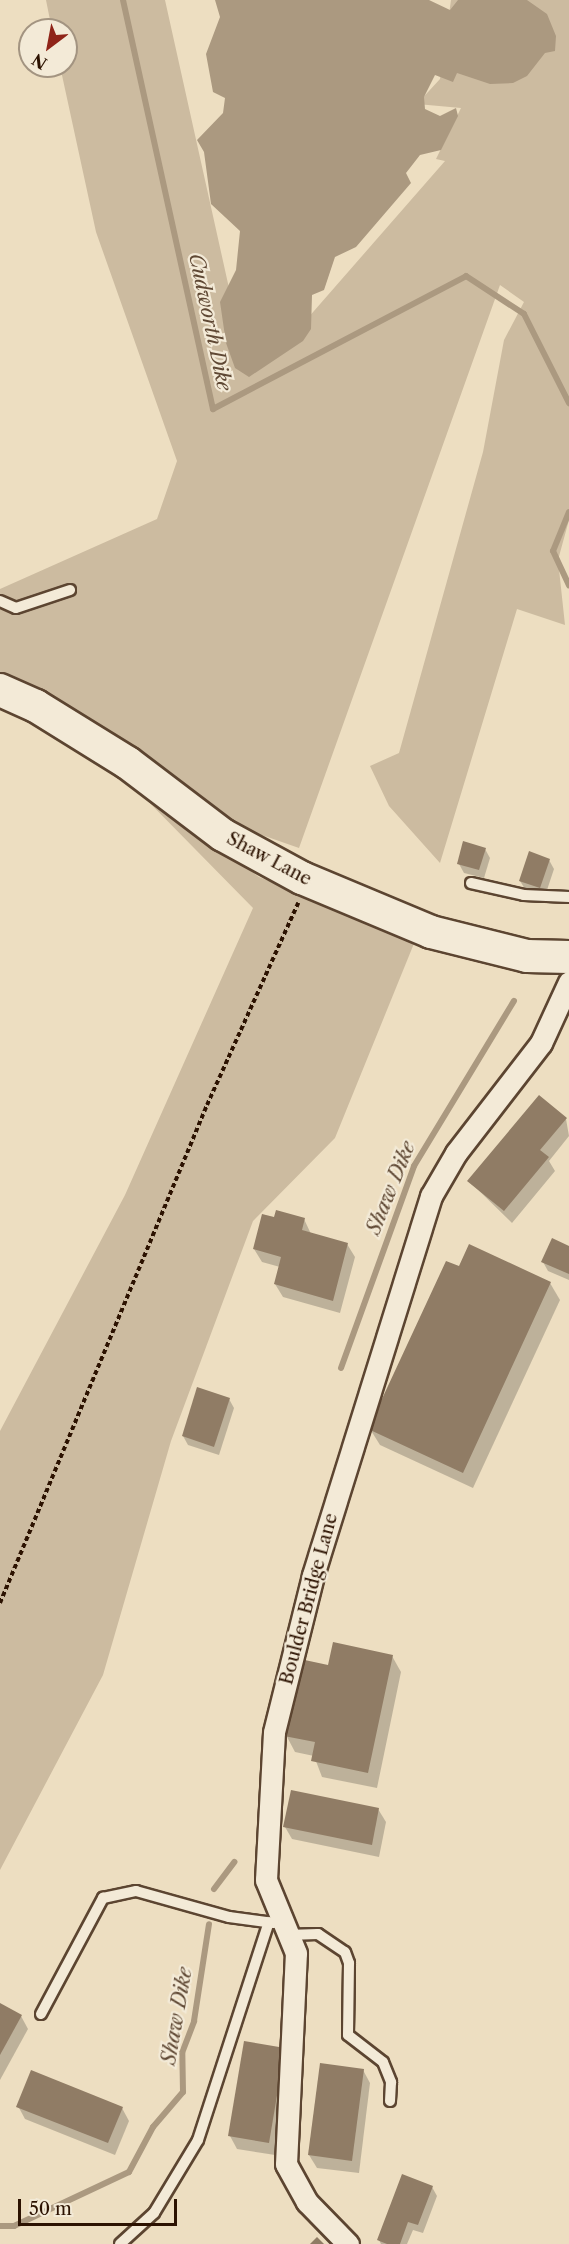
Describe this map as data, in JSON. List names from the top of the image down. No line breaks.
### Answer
{"streets":{"street":["Shaw Lane","Boulder Bridge Lane"]},"water":["Cudworth Dike","Shaw Dike"],"scale_bar":"50 m","north":"bottom left"}
